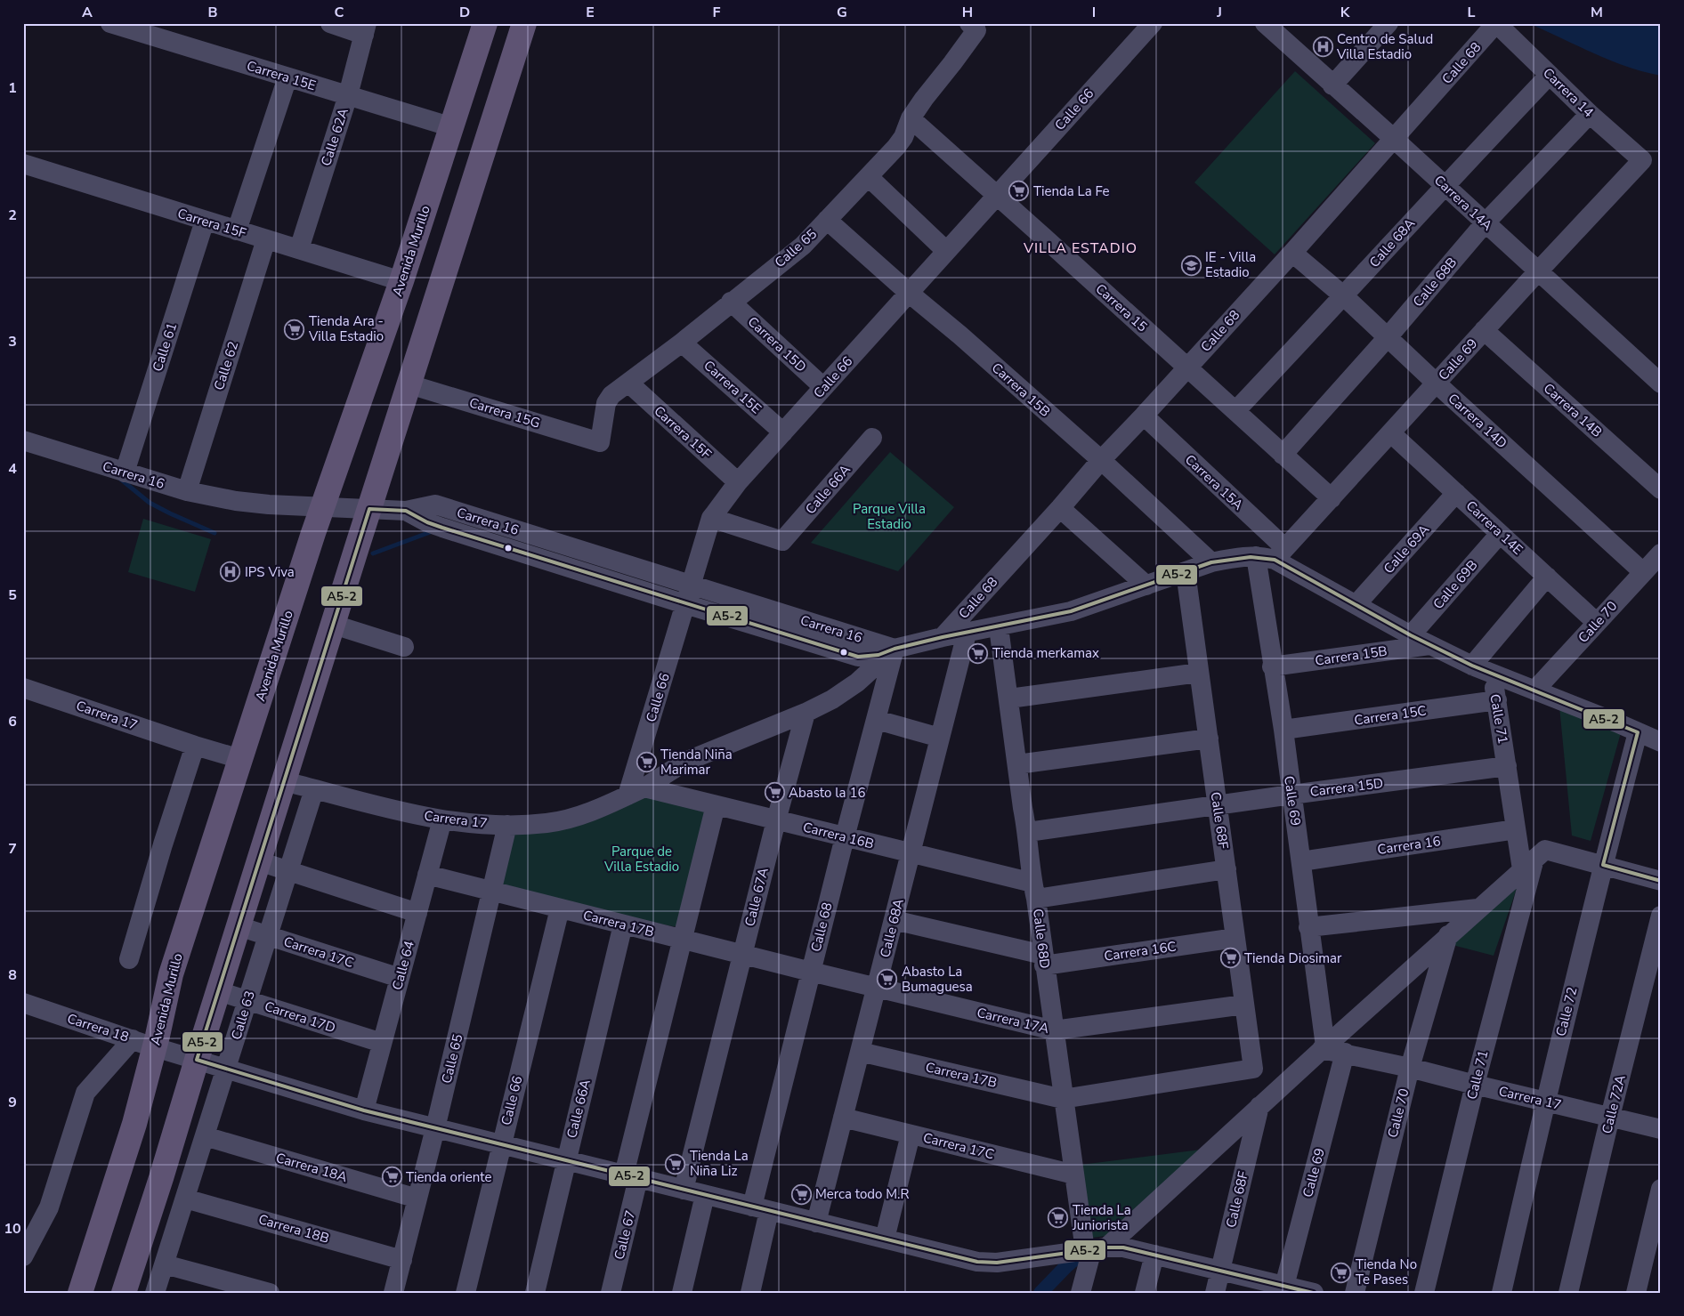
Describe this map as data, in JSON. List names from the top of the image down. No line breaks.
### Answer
{"streets":{"main road":["Avenida Murillo"],"street":["Calle 68","Carrera 15E","Carrera 14","Calle 66","Calle 62A","Carrera 14A","Carrera 15F","Calle 68A","Calle 65","Calle 68B","Carrera 15","Carrera 15D","Calle 61","Calle 69","Calle 62","Carrera 15B","Carrera 14B","Carrera 15G","Carrera 14D","Carrera 16","Carrera 15A","Calle 66A","Carrera 14E","Calle 69A","Calle 69B","Calle 70","Carrera 17","Carrera 15C","Calle 71","Calle 68F","Carrera 16B","Calle 67A","Carrera 17B","Calle 68D","Carrera 16C","Carrera 17C","Calle 64","Calle 72","Calle 63","Carrera 17D","Carrera 17A","Carrera 18","Calle 72A","Carrera 18A","Carrera 18B","Calle 67"]},"crossings":[["Calle 68","Carrera 14"],["Calle 68","Carrera 14A"],["Calle 68","Carrera 15"],["Calle 68","Carrera 15B"],["Calle 68","Carrera 14D"],["Calle 68","Carrera 16"],["Calle 68","Carrera 15A"],["Calle 68","Carrera 16B"],["Calle 68","Carrera 17B"],["Calle 68","Carrera 17A"],["Calle 68","Carrera 18"],["Carrera 15E","Calle 66"],["Carrera 15E","Calle 62A"],["Carrera 15E","Calle 65"],["Carrera 15E","Avenida Murillo"],["Carrera 14","Calle 68A"],["Carrera 14","Calle 68B"],["Carrera 14","Calle 69"],["Calle 66","Carrera 15F"],["Calle 66","Carrera 15"],["Calle 66","Carrera 15D"],["Calle 66","Carrera 15B"],["Calle 66","Carrera 16"],["Calle 66","Calle 66A"],["Calle 66","Carrera 17"],["Calle 66","Carrera 16B"],["Calle 66","Carrera 17B"],["Calle 66","Carrera 18"],["Calle 62A","Carrera 15F"],["Carrera 14A","Calle 68A"],["Carrera 14A","Calle 68B"],["Carrera 14A","Calle 69"],["Carrera 15F","Calle 65"],["Carrera 15F","Avenida Murillo"],["Carrera 15F","Calle 61"],["Carrera 15F","Calle 62"],["Calle 68A","Carrera 15"],["Calle 68A","Carrera 14D"],["Calle 68A","Carrera 16B"],["Calle 68A","Carrera 17B"],["Calle 68A","Carrera 16C"],["Calle 68A","Carrera 17C"],["Calle 68A","Carrera 17A"],["Calle 68A","Carrera 18"],["Calle 65","Carrera 15"],["Calle 65","Carrera 15D"],["Calle 65","Carrera 15B"],["Calle 65","Carrera 15G"],["Calle 65","Carrera 17"],["Calle 65","Carrera 17B"],["Calle 65","Carrera 18"],["Calle 65","Carrera 18A"],["Calle 65","Carrera 18B"],["Avenida Murillo","Carrera 16"],["Avenida Murillo","Carrera 17"],["Avenida Murillo","Carrera 18"],["Calle 68B","Carrera 15"],["Calle 68B","Carrera 14D"],["Carrera 15","Calle 69"],["Carrera 15D","Calle 69"],["Carrera 15D","Calle 71"],["Carrera 15D","Calle 68F"],["Carrera 15D","Calle 68D"],["Calle 61","Carrera 16"],["Calle 69","Carrera 15B"],["Calle 69","Carrera 14B"],["Calle 69","Carrera 14D"],["Calle 69","Carrera 16"],["Calle 69","Carrera 15A"],["Calle 69","Carrera 14E"],["Calle 69","Carrera 17"],["Calle 69","Carrera 15C"],["Calle 69","Carrera 18"],["Calle 62","Carrera 16"],["Carrera 15B","Carrera 15A"],["Carrera 14D","Calle 70"],["Carrera 16","Calle 71"],["Carrera 15A","Calle 69A"],["Carrera 15A","Calle 69B"],["Carrera 15A","Calle 70"],["Carrera 15A","Calle 71"],["Carrera 15A","Calle 72"],["Calle 66A","Carrera 17B"],["Calle 66A","Carrera 18"],["Carrera 14E","Calle 69A"],["Carrera 14E","Calle 69B"],["Carrera 14E","Calle 70"],["Calle 70","Carrera 17"],["Carrera 17","Calle 71"],["Carrera 17","Carrera 16B"],["Carrera 17","Calle 64"],["Carrera 17","Calle 72"],["Carrera 17","Calle 63"],["Carrera 17","Calle 72A"],["Carrera 15C","Calle 71"],["Calle 68F","Carrera 17B"],["Calle 68F","Calle 68D"],["Calle 68F","Carrera 16C"],["Calle 68F","Carrera 17A"],["Calle 68F","Carrera 18"],["Carrera 16B","Calle 67A"],["Carrera 16B","Calle 68D"],["Calle 67A","Carrera 17B"],["Calle 67A","Carrera 18"],["Carrera 17B","Calle 68D"],["Carrera 17B","Calle 64"],["Carrera 17B","Carrera 17A"],["Calle 68D","Carrera 16C"],["Calle 68D","Carrera 17C"],["Calle 68D","Carrera 17A"],["Calle 68D","Carrera 18"],["Carrera 17C","Calle 64"],["Carrera 17C","Calle 63"],["Calle 64","Carrera 17D"],["Calle 64","Carrera 18"],["Calle 63","Carrera 17D"],["Calle 63","Carrera 18"],["Calle 63","Carrera 18A"],["Calle 63","Carrera 18B"],["Carrera 18","Calle 67"]],"districts":["VILLA ESTADIO"],"parks":["Parque Villa Estadio","Parque de Villa Estadio"],"places":{"hospital":["Centro de Salud Villa Estadio","IPS Viva"],"supermarket":["Tienda La Fe","Tienda Ara - Villa Estadio","Tienda merkamax","Tienda Niña Marimar","Abasto la 16","Tienda Diosimar","Abasto La Bumaguesa","Tienda La Niña Liz","Tienda oriente","Merca todo M.R","Tienda La Juniorista","Tienda No Te Pases"],"school or university":["IE - Villa Estadio"]},"lines":["transit line A5-2"],"grid":{"columns":["A","B","C","D","E","F","G","H","I","J","K","L","M"],"rows":["1","2","3","4","5","6","7","8","9","10"]}}
